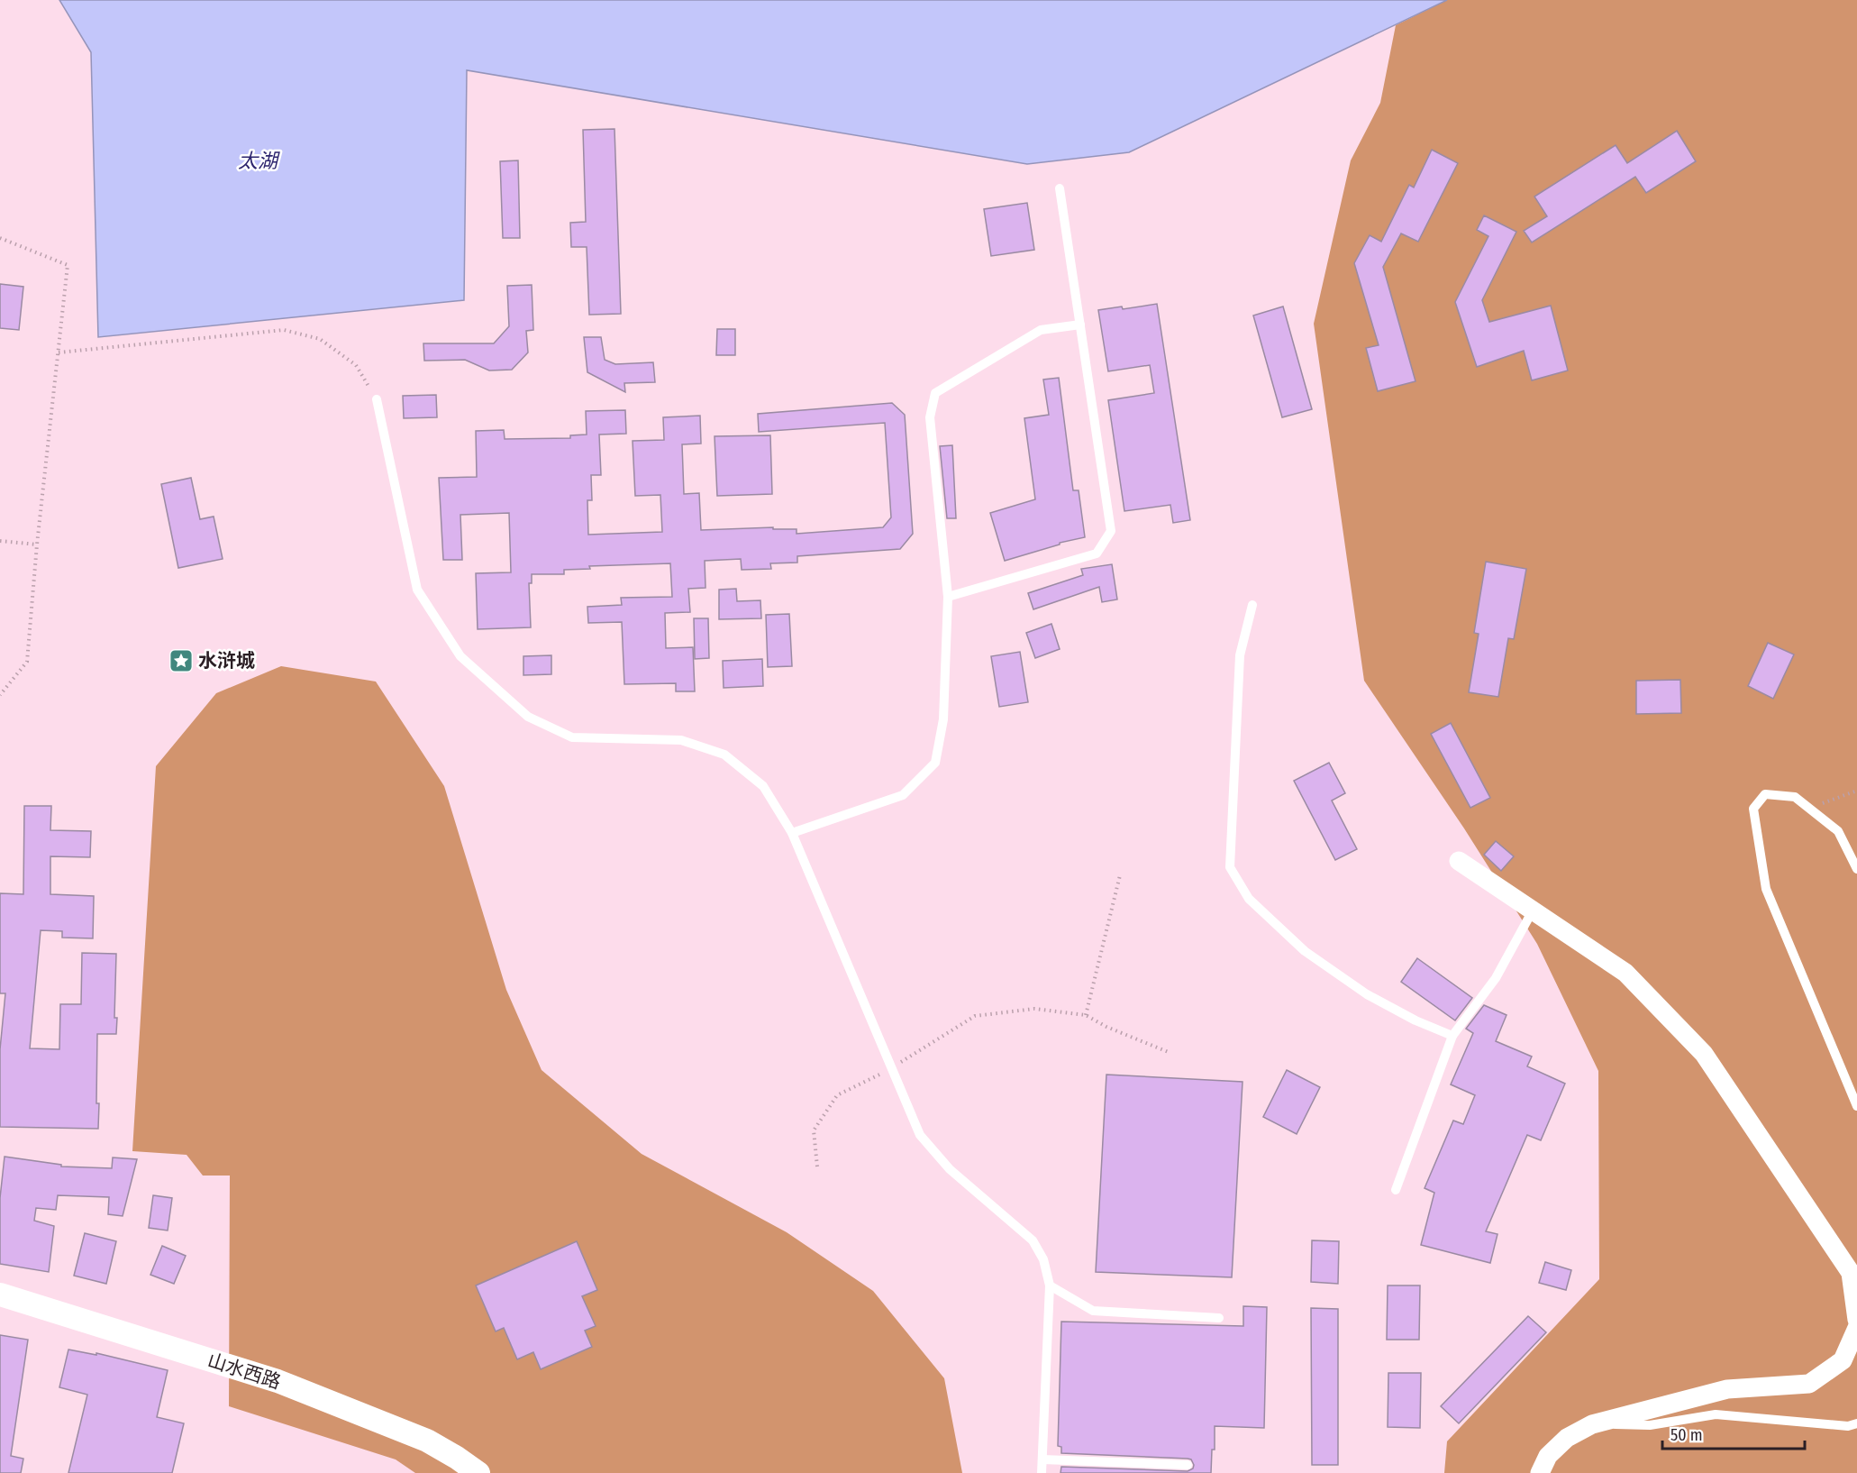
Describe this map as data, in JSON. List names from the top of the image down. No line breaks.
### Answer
{"streets":{"street":["山水西路"]},"water":["太湖"],"places":{"place":["水浒城"]},"scale_bar":"50 m"}
